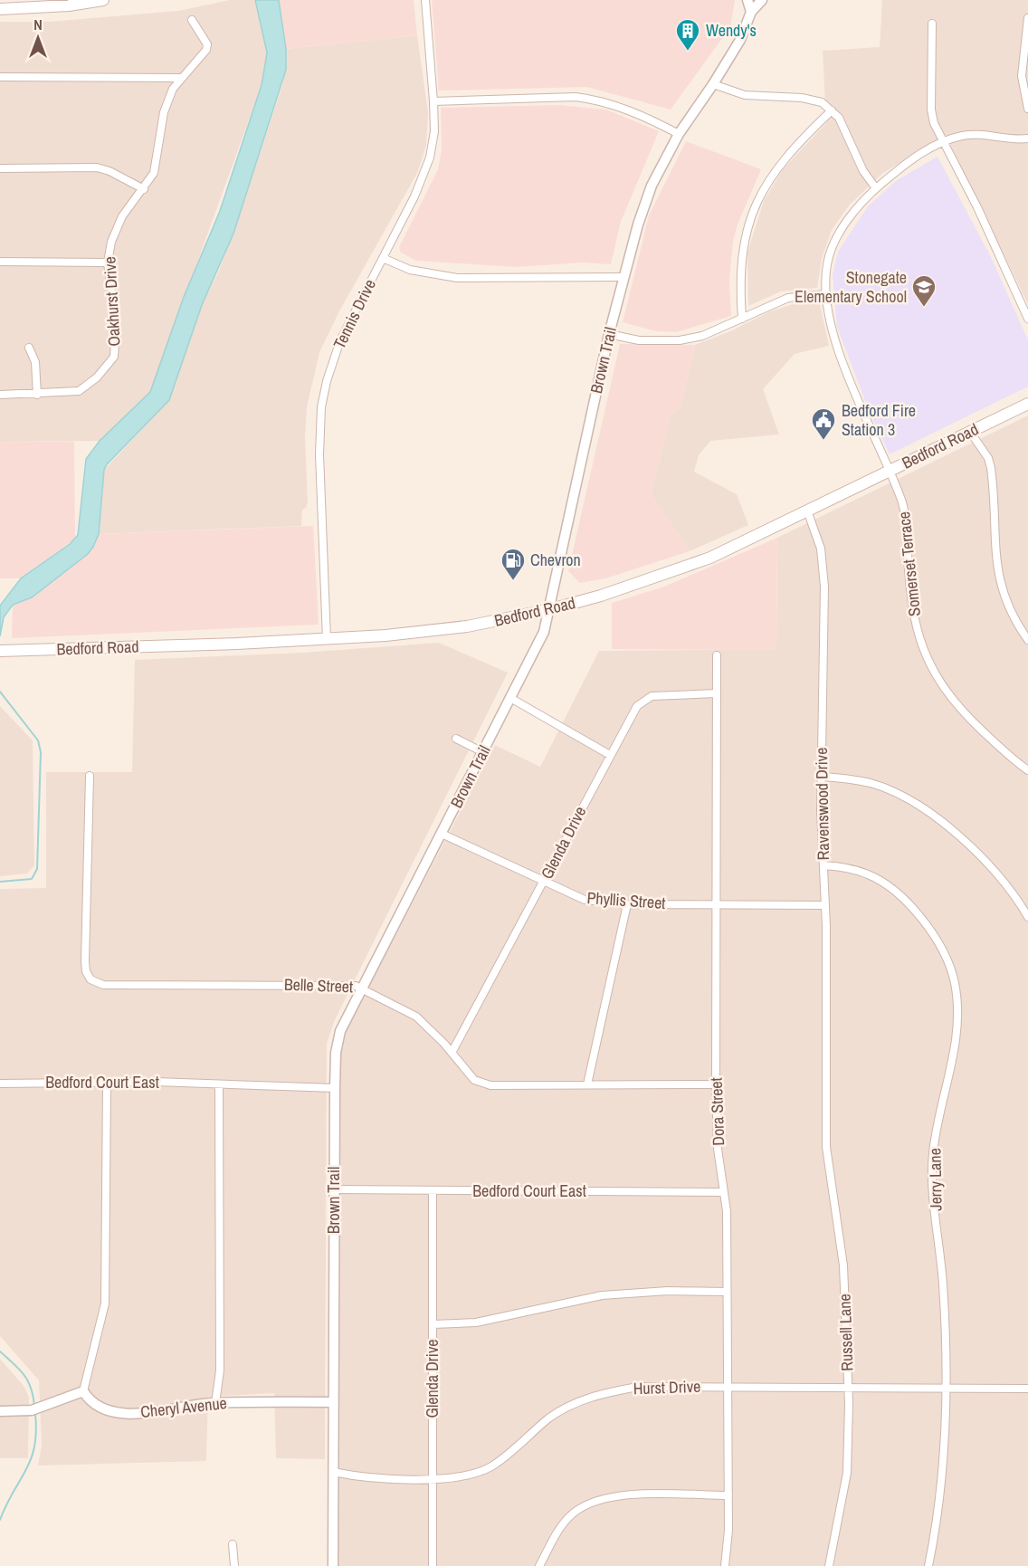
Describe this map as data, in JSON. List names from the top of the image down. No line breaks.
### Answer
{"streets":{"main road":["Bedford Road"],"street":["Oakhurst Drive","Tennis Drive","Brown Trail","Somerset Terrace","Ravenswood Drive","Glenda Drive","Phyllis Street","Belle Street","Bedford Court East","Dora Street","Jerry Lane","Russell Lane","Hurst Drive","Cheryl Avenue"]},"crossings":[["Tennis Drive","Bedford Road"],["Brown Trail","Bedford Road"],["Brown Trail","Phyllis Street"],["Brown Trail","Belle Street"],["Brown Trail","Bedford Court East"],["Brown Trail","Hurst Drive"],["Brown Trail","Cheryl Avenue"],["Bedford Road","Somerset Terrace"],["Bedford Road","Ravenswood Drive"],["Ravenswood Drive","Phyllis Street"],["Ravenswood Drive","Jerry Lane"],["Ravenswood Drive","Russell Lane"],["Glenda Drive","Phyllis Street"],["Glenda Drive","Belle Street"],["Glenda Drive","Bedford Court East"],["Glenda Drive","Dora Street"],["Glenda Drive","Hurst Drive"],["Phyllis Street","Dora Street"],["Belle Street","Dora Street"],["Bedford Court East","Dora Street"],["Dora Street","Hurst Drive"],["Jerry Lane","Hurst Drive"],["Russell Lane","Hurst Drive"]],"places":{"building":["Wendy's"],"school or university":["Stonegate Elementary School"],"public building":["Bedford Fire Station 3"],"fuel station":["Chevron"]},"north":"top"}
